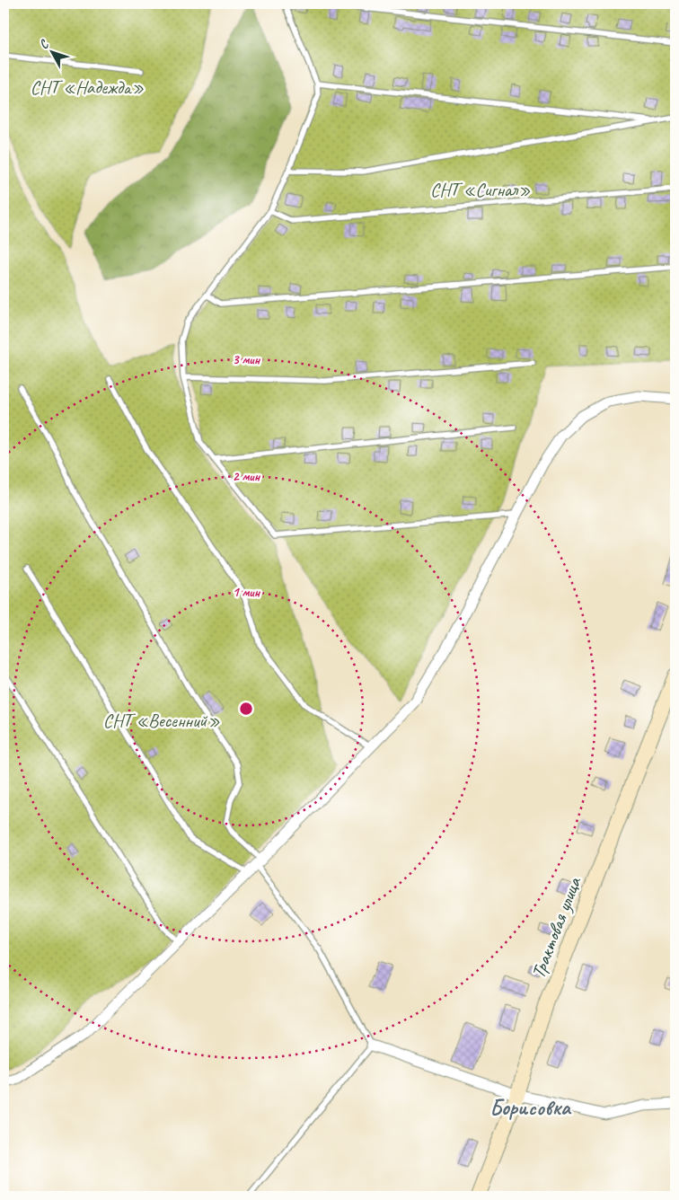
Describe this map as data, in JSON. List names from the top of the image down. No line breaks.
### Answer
{"streets":{"main road":["Трактовая улица"]},"districts":["Борисовка"],"parks":["СНТ «Надежда»","СНТ «Сигнал»","СНТ «Весенний»"],"north":"top left","rings":["3 мин","2 мин","1 мин"]}
